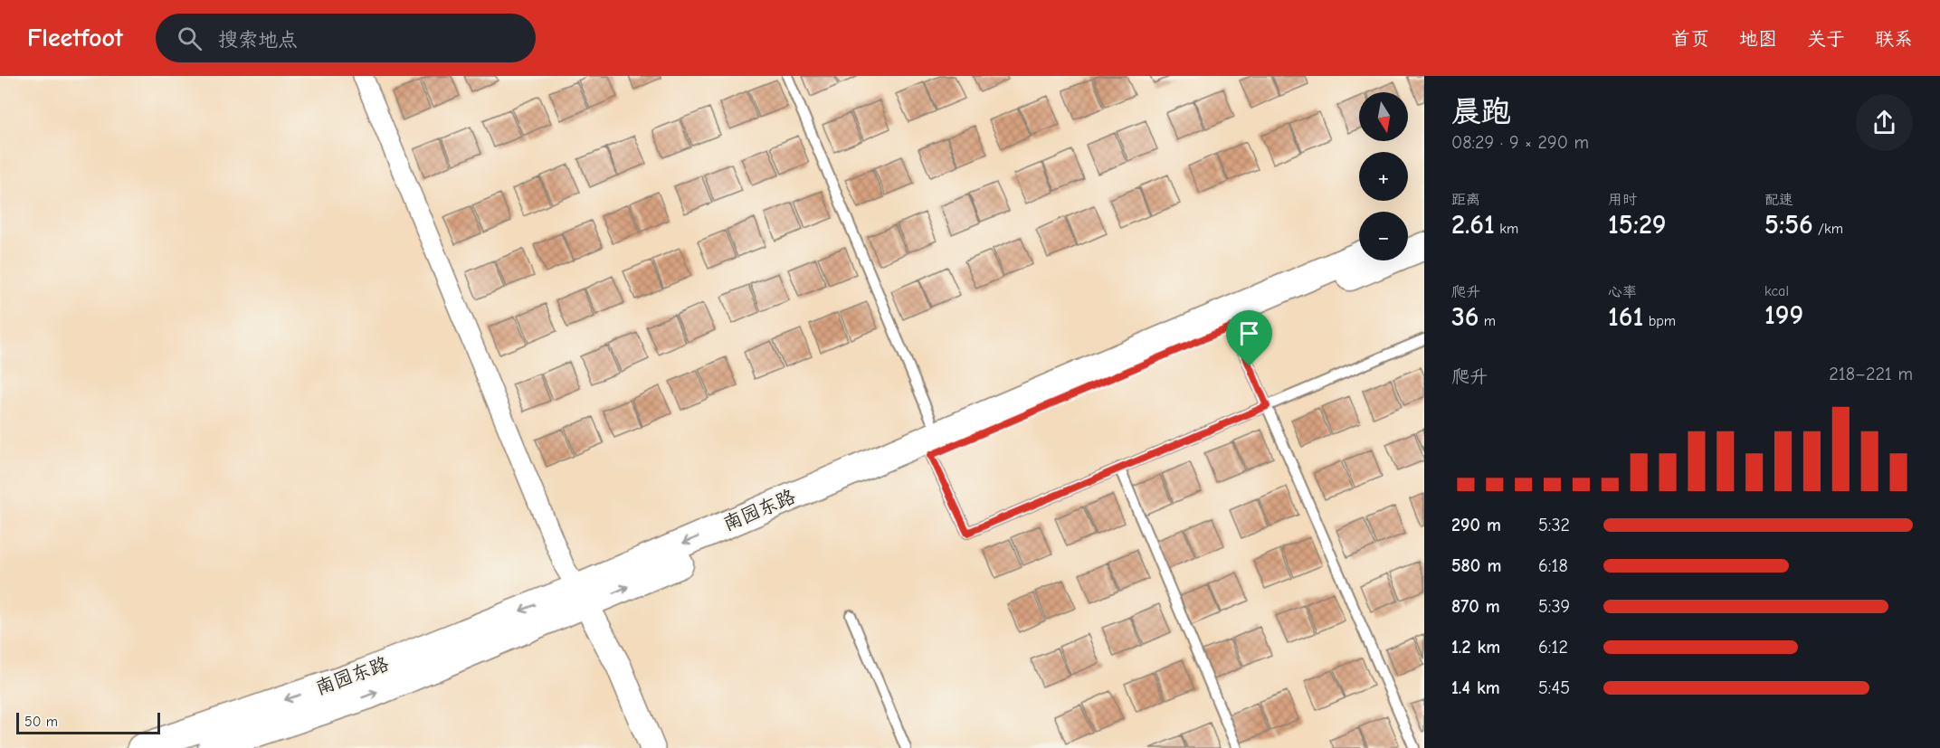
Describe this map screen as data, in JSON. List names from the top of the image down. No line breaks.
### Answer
{"streets":{"main road":["南园东路"]},"scale_bar":"50 m","north":"bottom","page":{"header":"Fleetfoot","search":"搜索地点","nav":["首页","地图","关于","联系"],"heading":["晨跑","08:29 · 9 × 290 m"],"map_buttons":["+","−"],"stats":[["距离","2.61 km"],["用时","15:29"],["配速","5:56 /km"],["爬升","36 m"],["心率","161 bpm"],["kcal","199"]],"chart":["爬升","218–221 m"],"list":[{"name":"290 m","note":"5:32"},{"name":"580 m","note":"6:18"},{"name":"870 m","note":"5:39"},{"name":"1.2 km","note":"6:12"},{"name":"1.4 km","note":"5:45"}],"scale":"50 m"}}
